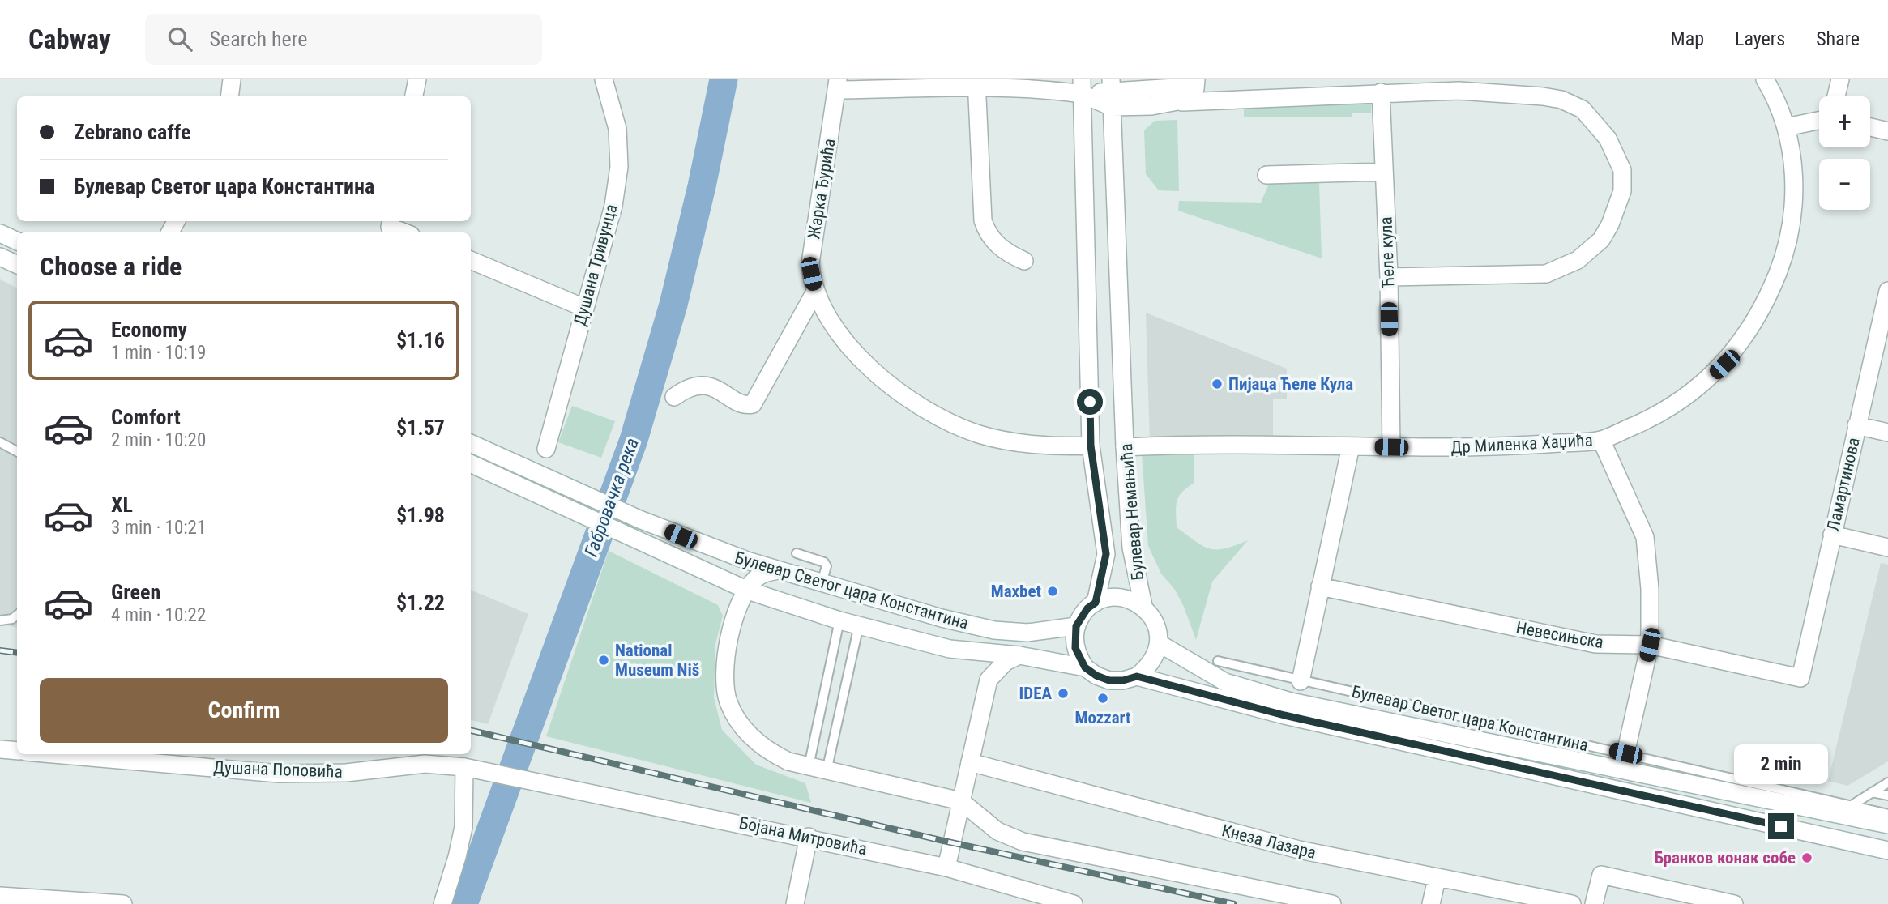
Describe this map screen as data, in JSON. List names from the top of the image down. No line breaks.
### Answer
{"streets":{"street":["Жарка Ђурића","Ћеле кула","Душана Тривунца","Др Миленка Хаџића","Ламартинова","Булевар Немањића","Булевар Светог цара Константина","Невесињска","Душана Поповића","Бојана Митровића","Кнеза Лазара"]},"crossings":[["Жарка Ђурића","Булевар Немањића"],["Ћеле кула","Др Миленка Хаџића"],["Др Миленка Хаџића","Булевар Немањића"],["Ламартинова","Невесињска"],["Булевар Немањића","Булевар Светог цара Константина"],["Душана Поповића","Бојана Митровића"]],"water":["Габровачка река"],"places":["Пијаца Ћеле Кула","Maxbet","National Museum Niš","IDEA","Mozzart","Бранков конак собе"],"page":{"header":"Cabway","search":"Search here","nav":["Map","Layers","Share"],"map_buttons":["+","−"],"banner":["Zebrano caffe","Булевар Светог цара Константина"],"heading":"Choose a ride","list":[{"name":"Economy","note":"1 min · 10:19","value":"$1.16"},{"name":"Comfort","note":"2 min · 10:20","value":"$1.57"},{"name":"XL","note":"3 min · 10:21","value":"$1.98"},{"name":"Green","note":"4 min · 10:22","value":"$1.22"}],"buttons":"Confirm","bubble":"2 min"}}
